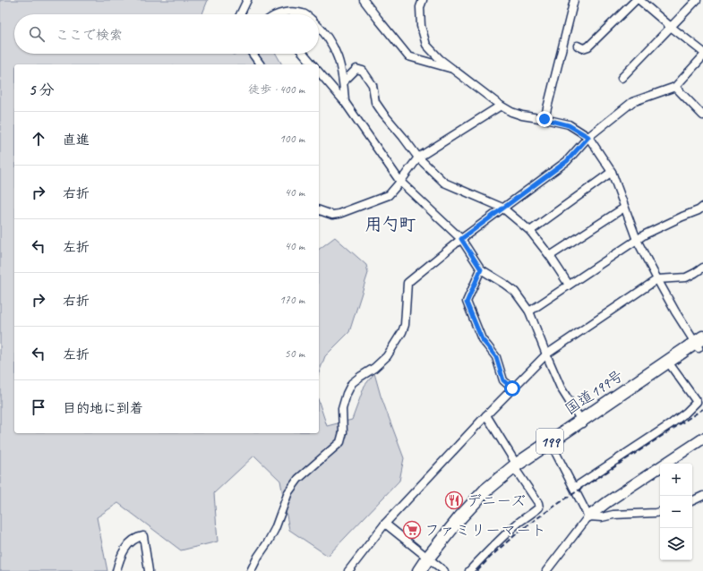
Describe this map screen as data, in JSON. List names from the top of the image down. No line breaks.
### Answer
{"streets":{"highway":["国道199号","199"]},"districts":["用勺町"],"places":{"restaurant":["デニーズ"],"supermarket":["ファミリーマート"]},"page":{"search":"ここで検索","heading":["5 分","徒歩 · 400 m"],"list":[["直進","100 m"],["右折","40 m"],["左折","40 m"],["右折","170 m"],["左折","50 m"],"目的地に到着"],"map_buttons":["+","−"]}}
